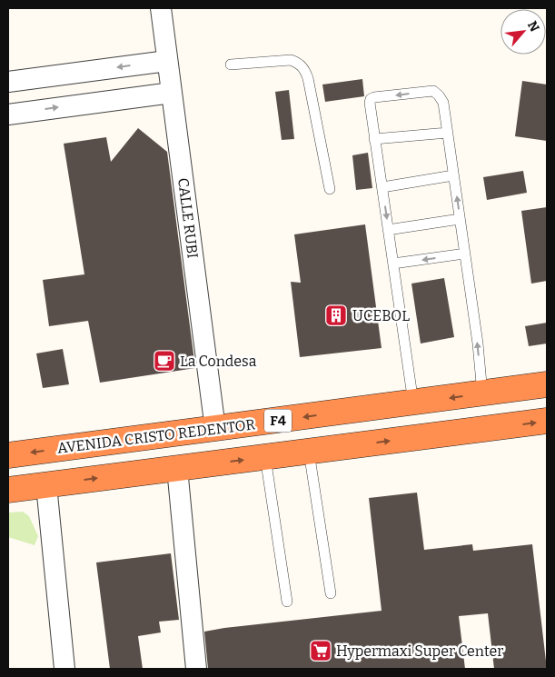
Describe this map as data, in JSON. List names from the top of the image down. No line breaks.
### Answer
{"streets":{"highway":["F4","AVENIDA CRISTO REDENTOR"],"street":["CALLE RUBI"]},"crossings":[["CALLE RUBI","AVENIDA CRISTO REDENTOR"]],"places":{"building":["UCEBOL"],"cafe":["La Condesa"],"supermarket":["Hypermaxi Super Center"]},"north":"top right"}
